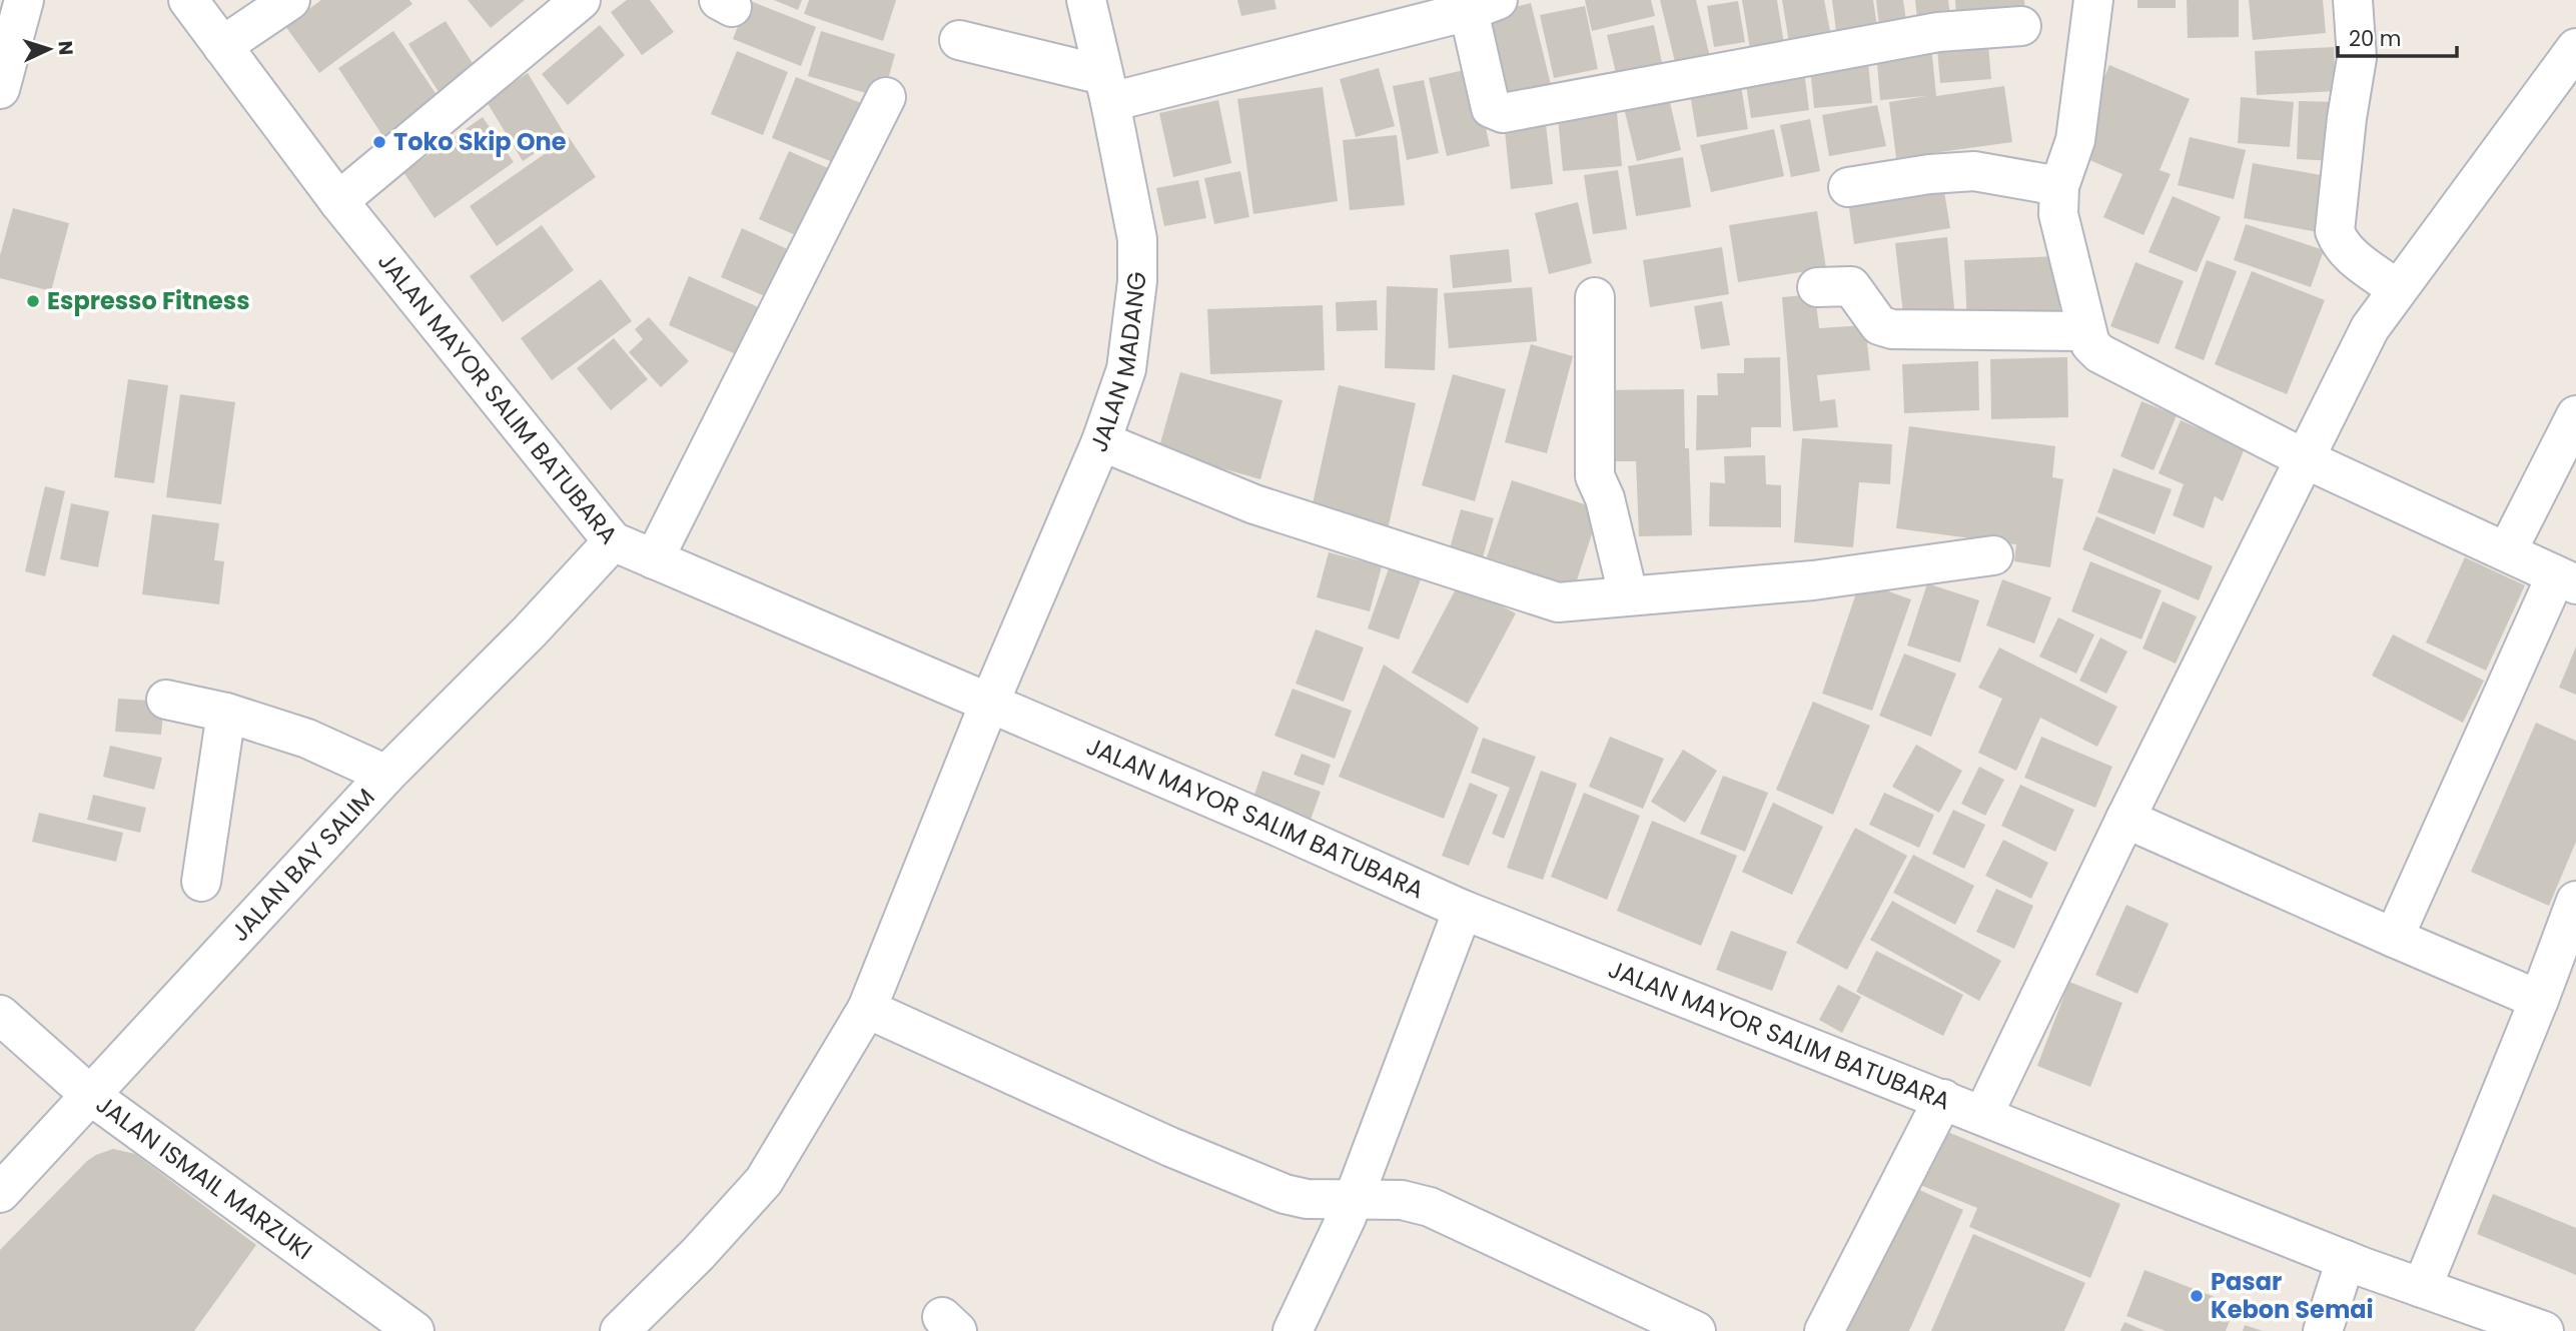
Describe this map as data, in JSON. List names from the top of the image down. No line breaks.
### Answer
{"streets":{"street":["JALAN MADANG","JALAN MAYOR SALIM BATUBARA","JALAN BAY SALIM","JALAN ISMAIL MARZUKI"]},"crossings":[["JALAN MADANG","JALAN MAYOR SALIM BATUBARA"],["JALAN MAYOR SALIM BATUBARA","JALAN BAY SALIM"],["JALAN BAY SALIM","JALAN ISMAIL MARZUKI"]],"places":["Toko Skip One","Espresso Fitness","Pasar Kebon Semai"],"scale_bar":"20 m","north":"right"}
